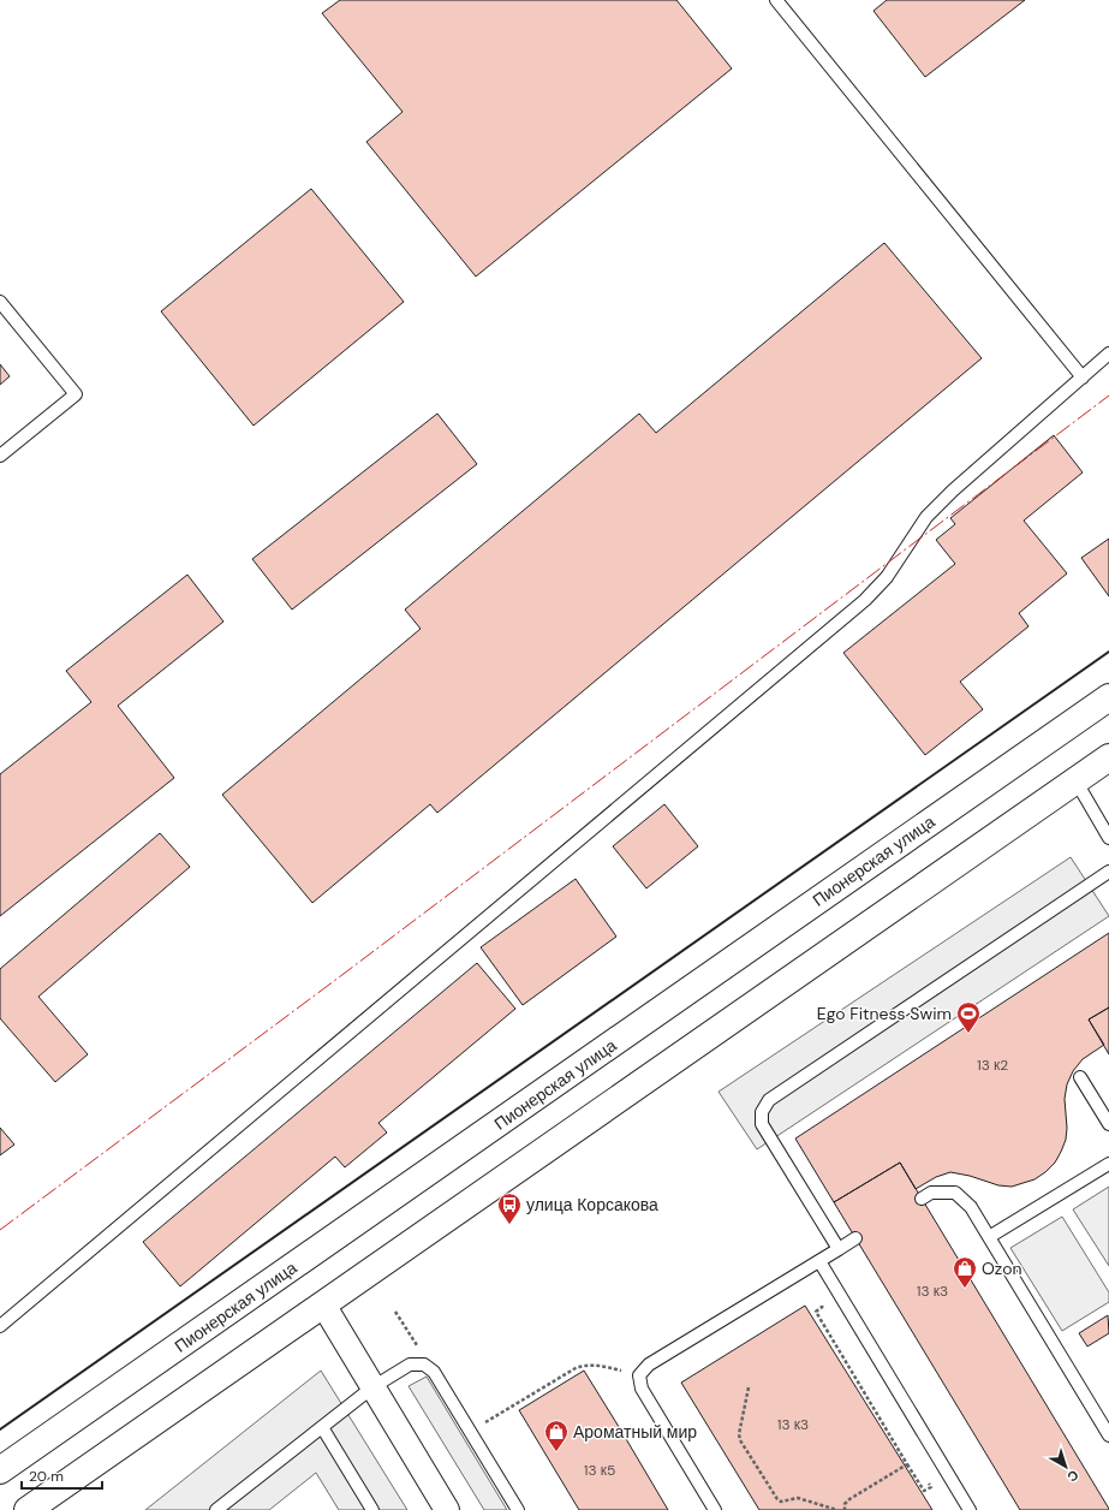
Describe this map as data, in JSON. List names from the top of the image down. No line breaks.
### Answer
{"streets":{"main road":["Пионерская улица"]},"places":{"sports":["Ego Fitness Swim"],"bus stop":["улица Корсакова"],"shop":["Ozon","Ароматный мир"]},"house_numbers":["13 к2","13 к3","13 к3","13 к5"],"scale_bar":"20 m","north":"bottom right"}
